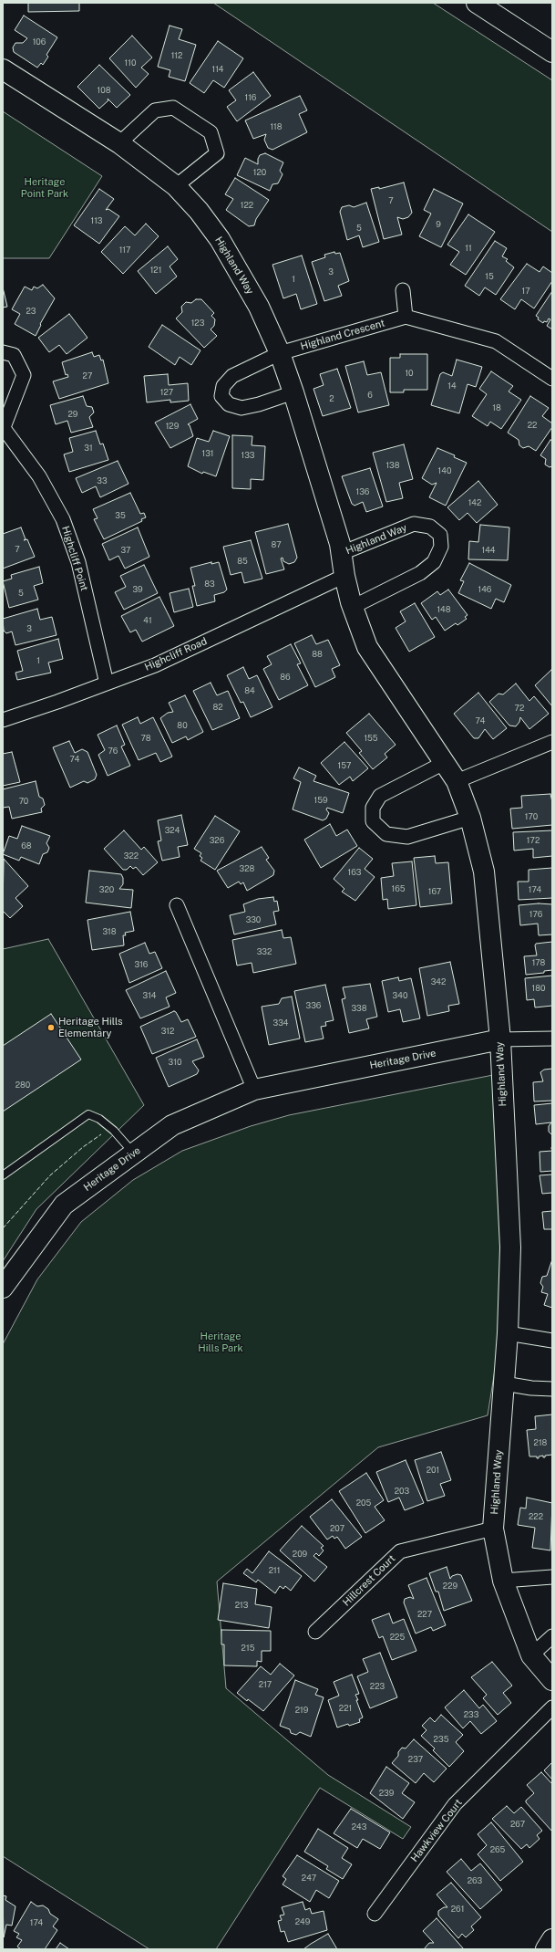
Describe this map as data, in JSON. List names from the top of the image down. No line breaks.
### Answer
{"streets":{"street":["Highland Way","Highland Crescent","Highcliff Point","Highcliff Road","Heritage Drive","Hillcrest Court","Hawkview Court"]},"crossings":[["Highland Way","Highland Crescent"],["Highland Way","Highcliff Road"],["Highland Way","Heritage Drive"],["Highland Way","Hillcrest Court"],["Highcliff Point","Highcliff Road"]],"parks":["Heritage Point Park","Heritage Hills Park"],"places":["Heritage Hills Elementary"],"house_numbers":["106","112","110","114","108","116","118","120","7","122","113","9","5","11","117","121","3","15","1","17","23","123","10","27","14","127","6","2","18","29","22","129","31","131","133","138","140","33","136","142","35","87","7","37","144","85","83","39","146","5","148","41","3","88","1","86","84","82","72","74","80","78","155","76","74","157","159","70","170","324","326","172","68","322","328","163","165","320","174","167","176","330","318","332","178","316","342","180","314","340","336","338","334","312","310","280","218","201","203","205","222","207","209","211","229","213","227","225","215","217","223","221","219","233","235","237","239","267","243","265","247","263","261","249","174"]}
